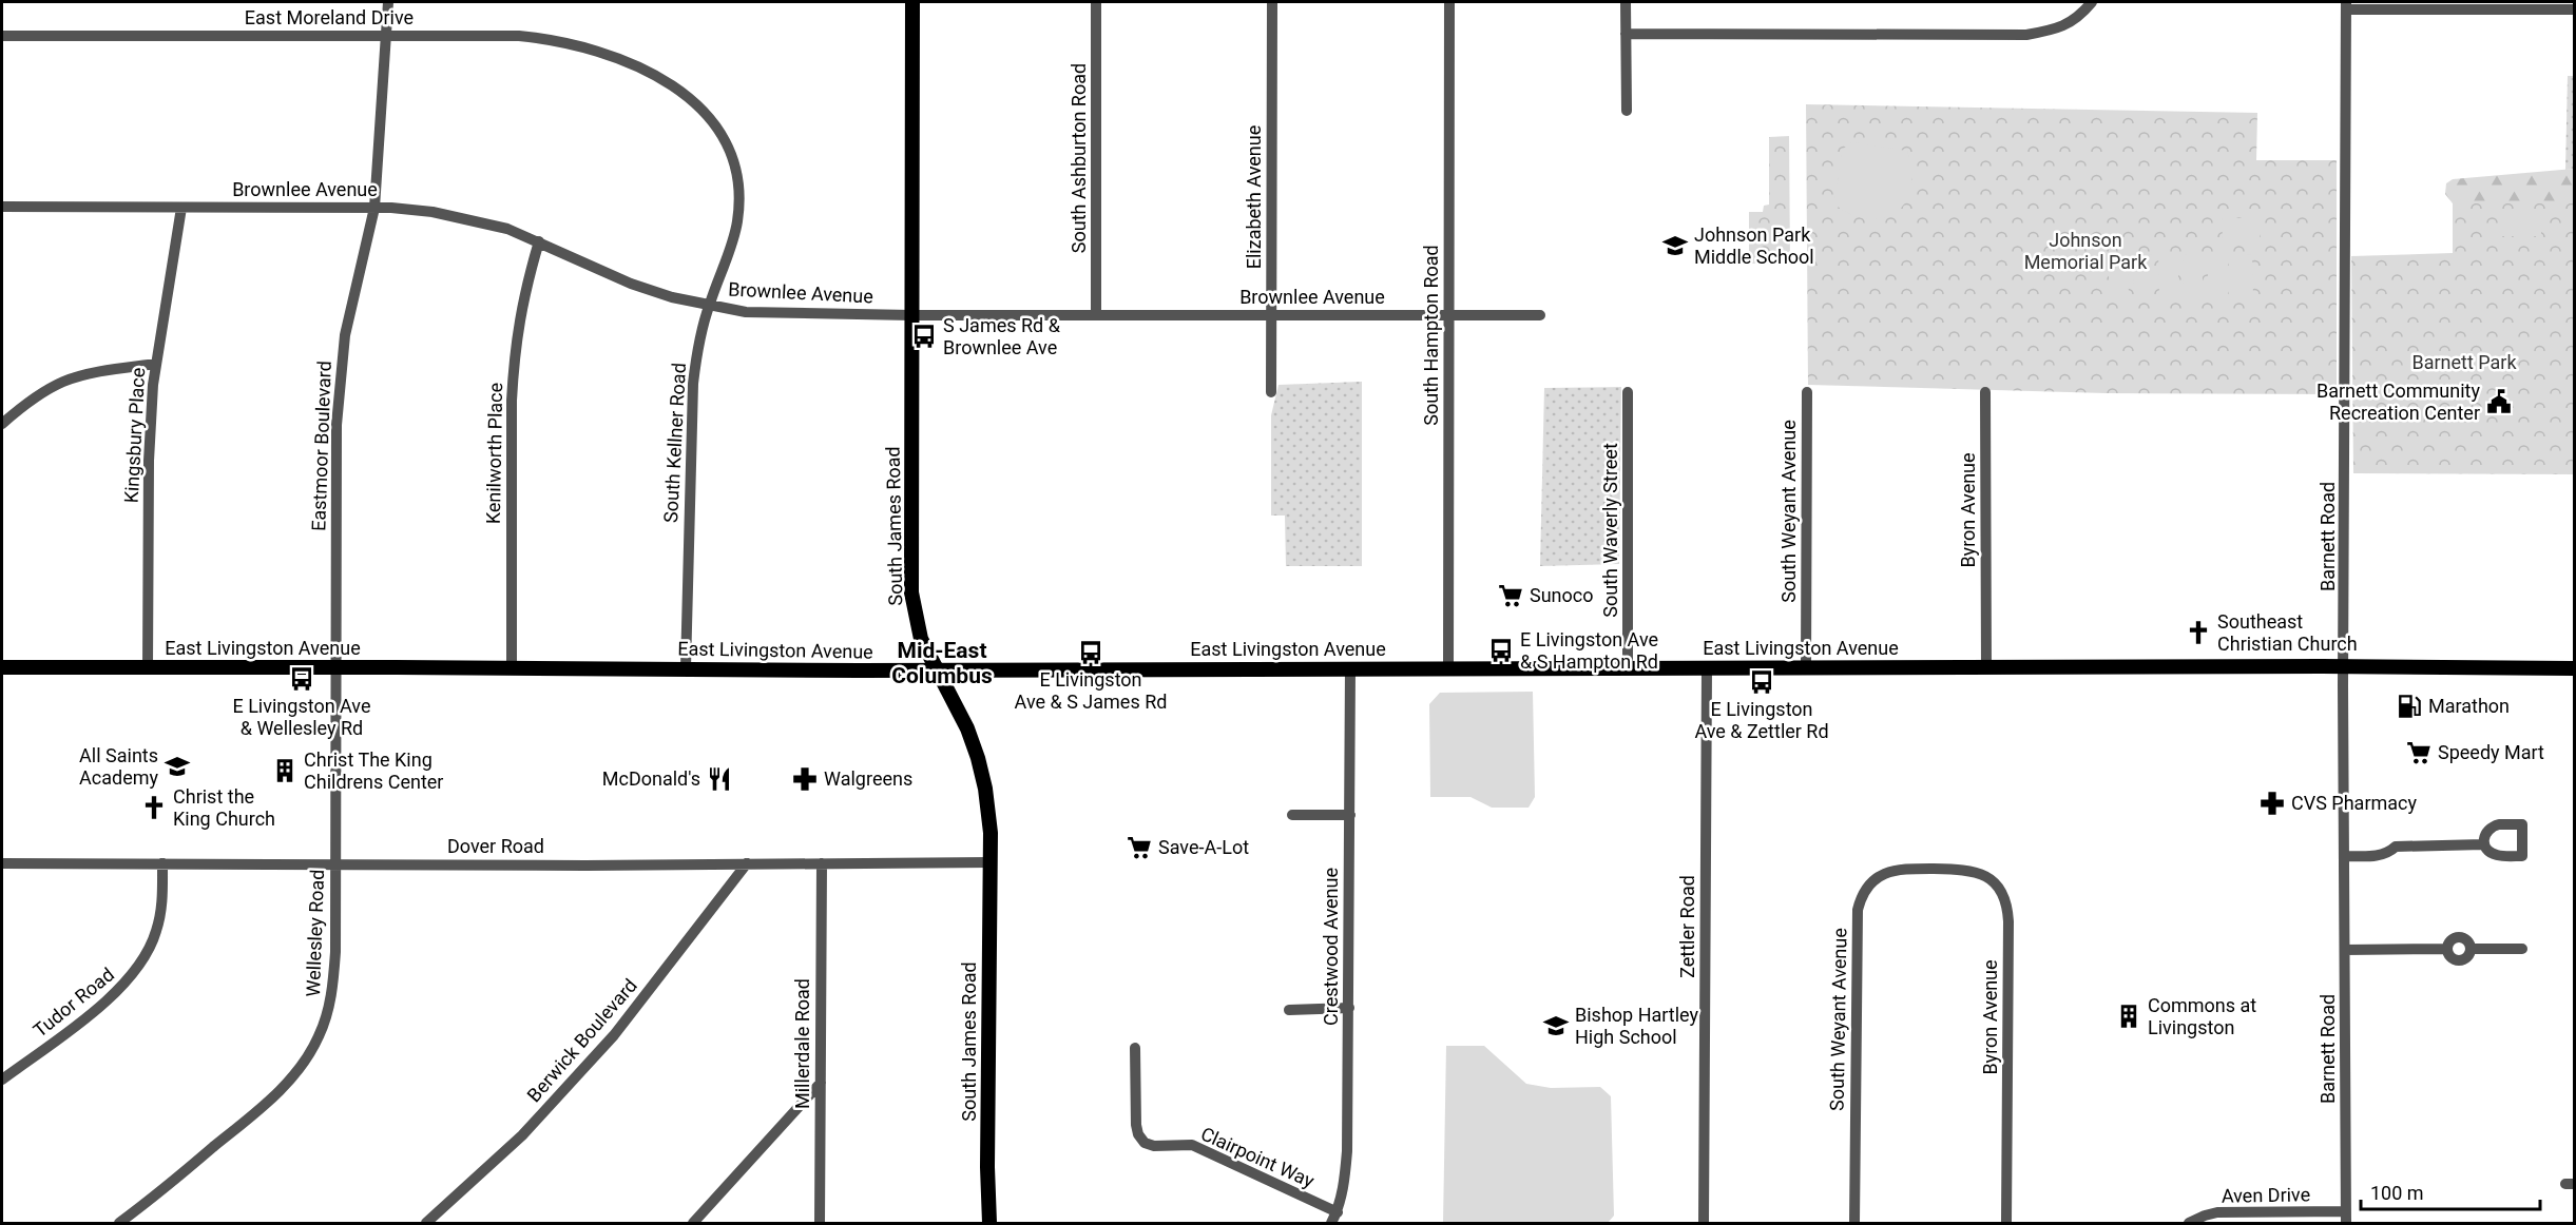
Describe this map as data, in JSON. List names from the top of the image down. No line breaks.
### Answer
{"streets":{"main road":["South James Road","East Livingston Avenue"],"street":["East Moreland Drive","South Ashburton Road","Brownlee Avenue","Elizabeth Avenue","South Hampton Road","Kingsbury Place","South Kellner Road","Eastmoor Boulevard","Kenilworth Place","Byron Avenue","South Weyant Avenue","South Waverly Street","Barnett Road","Dover Road","Zettler Road","Wellesley Road","Crestwood Avenue","Tudor Road","Berwick Boulevard","Millerdale Road","Clairpoint Way","Aven Drive"]},"crossings":[["East Moreland Drive","South Kellner Road"],["East Moreland Drive","Eastmoor Boulevard"],["South Ashburton Road","Brownlee Avenue"],["Brownlee Avenue","Elizabeth Avenue"],["Brownlee Avenue","South Hampton Road"],["Brownlee Avenue","Kingsbury Place"],["Brownlee Avenue","South Kellner Road"],["Brownlee Avenue","Eastmoor Boulevard"],["Brownlee Avenue","Kenilworth Place"],["Brownlee Avenue","South James Road"],["South Hampton Road","East Livingston Avenue"],["Kingsbury Place","East Livingston Avenue"],["South Kellner Road","East Livingston Avenue"],["Eastmoor Boulevard","East Livingston Avenue"],["Eastmoor Boulevard","Wellesley Road"],["Kenilworth Place","East Livingston Avenue"],["Byron Avenue","South Weyant Avenue"],["Byron Avenue","East Livingston Avenue"],["South Weyant Avenue","East Livingston Avenue"],["South James Road","East Livingston Avenue"],["South James Road","Dover Road"],["South Waverly Street","East Livingston Avenue"],["Barnett Road","East Livingston Avenue"],["Barnett Road","Aven Drive"],["East Livingston Avenue","Zettler Road"],["East Livingston Avenue","Wellesley Road"],["East Livingston Avenue","Crestwood Avenue"],["Dover Road","Wellesley Road"],["Dover Road","Tudor Road"],["Dover Road","Berwick Boulevard"],["Dover Road","Millerdale Road"],["Crestwood Avenue","Clairpoint Way"]],"districts":["Mid-East Columbus"],"parks":["Johnson Memorial Park","Barnett Park"],"places":{"school or university":["Johnson Park Middle School","All Saints Academy","Bishop Hartley High School"],"bus stop":["S James Rd & Brownlee Ave","E Livingston Ave & S Hampton Rd","E Livingston Ave & S James Rd","E Livingston Ave & Wellesley Rd","E Livingston Ave & Zettler Rd"],"public building":["Barnett Community Recreation Center"],"supermarket":["Sunoco","Speedy Mart","Save-A-Lot"],"church":["Southeast Christian Church","Christ the King Church"],"fuel station":["Marathon"],"building":["Christ The King Childrens Center","Commons at Livingston"],"restaurant":["McDonald's"],"pharmacy":["Walgreens","CVS Pharmacy"]},"scale_bar":"100 m"}
